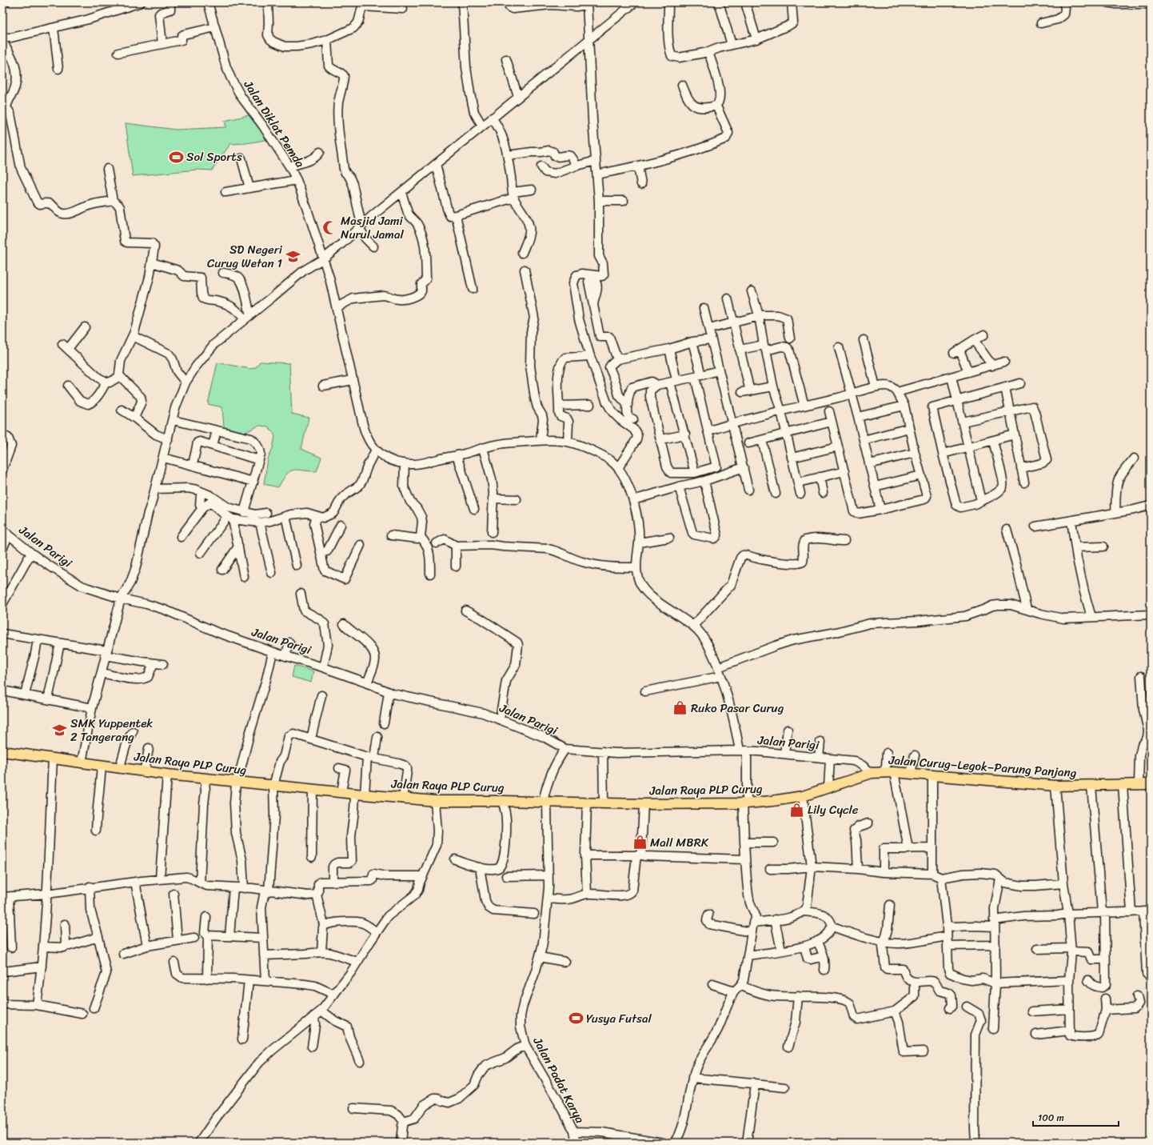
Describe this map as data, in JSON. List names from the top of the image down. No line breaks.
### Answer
{"streets":{"main road":["Jalan Raya PLP Curug","Jalan Curug–Legok–Parung Panjang"],"street":["Jalan Diklat Pemda","Jalan Parigi","Jalan Padat Karya"]},"crossings":[["Jalan Parigi","Jalan Raya PLP Curug"],["Jalan Parigi","Jalan Curug–Legok–Parung Panjang"],["Jalan Parigi","Jalan Padat Karya"],["Jalan Raya PLP Curug","Jalan Curug–Legok–Parung Panjang"],["Jalan Raya PLP Curug","Jalan Padat Karya"]],"places":{"sports":["Sol Sports","Yusya Futsal"],"mosque":["Masjid Jami Nurul Jamal"],"school or university":["SD Negeri Curug Wetan 1","SMK Yuppentek 2 Tangerang"],"shop":["Ruko Pasar Curug","Lily Cycle","Mall MBRK"]},"scale_bar":"100 m"}
